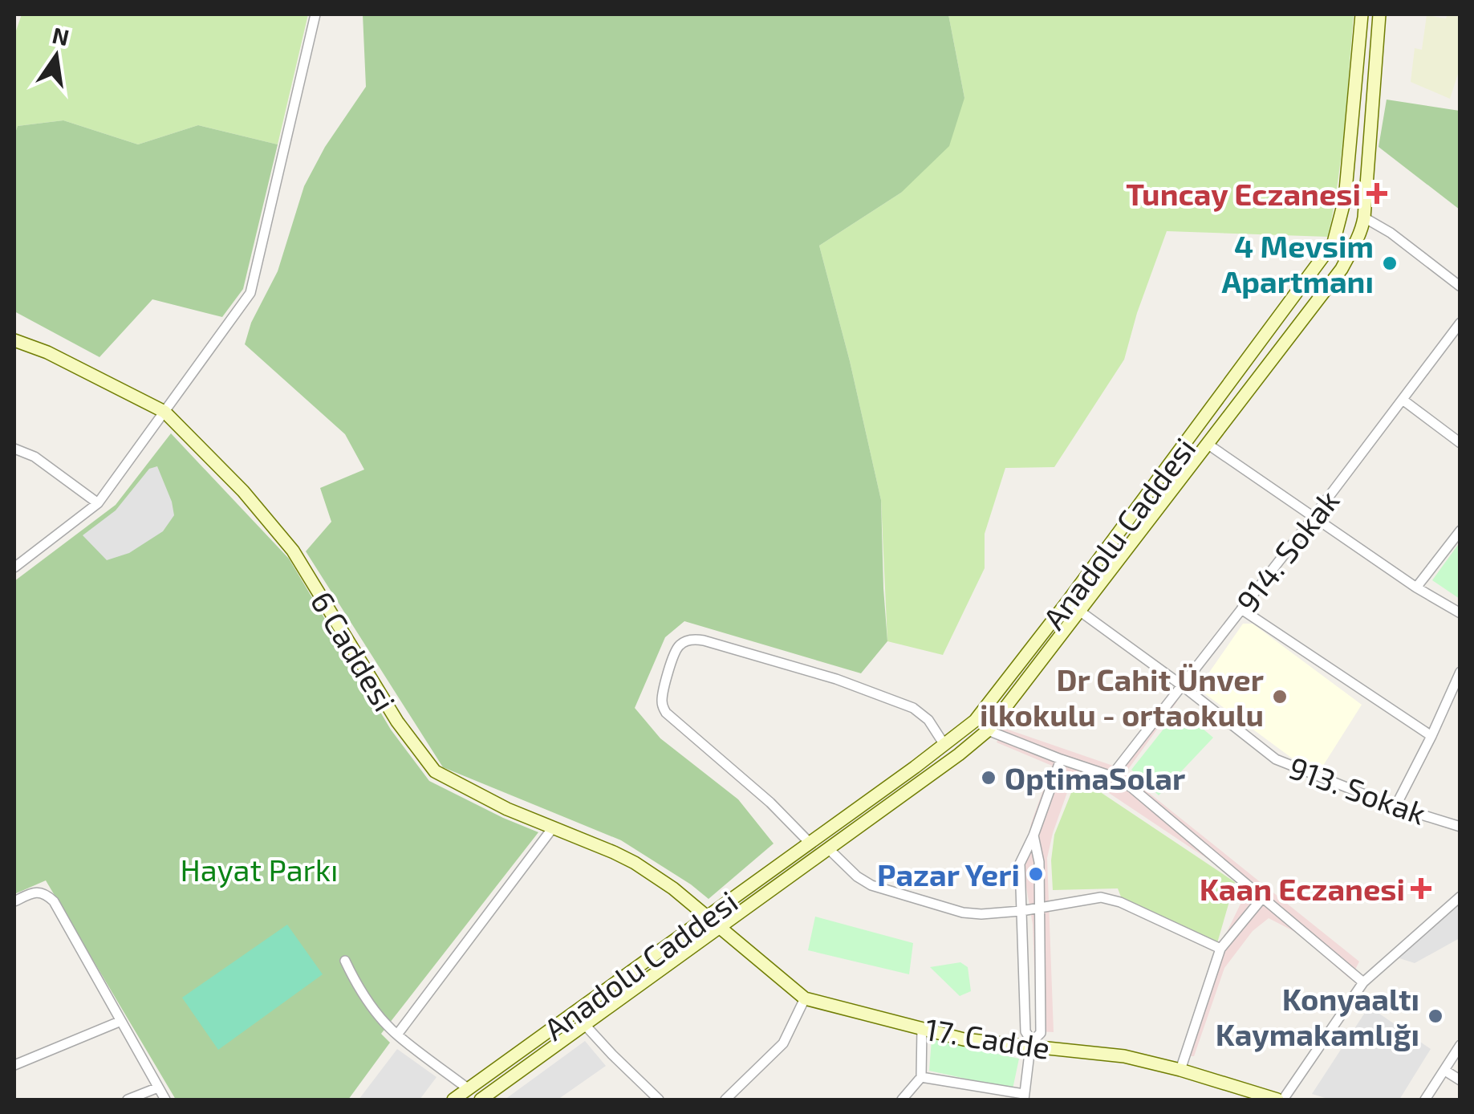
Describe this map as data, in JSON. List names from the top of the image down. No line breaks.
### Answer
{"streets":{"main road":["Anadolu Caddesi","6 Caddesi","17. Cadde"],"street":["914. Sokak","913. Sokak"]},"crossings":[["Anadolu Caddesi","6 Caddesi"],["Anadolu Caddesi","913. Sokak"],["Anadolu Caddesi","17. Cadde"],["914. Sokak","913. Sokak"],["6 Caddesi","17. Cadde"]],"parks":["Hayat Parkı"],"places":{"health":["Tuncay Eczanesi","Kaan Eczanesi"],"other":["4 Mevsim Apartmanı","Dr Cahit Ünver ilkokulu - ortaokulu","OptimaSolar","Pazar Yeri","Konyaaltı Kaymakamlığı"]},"north":"top"}
